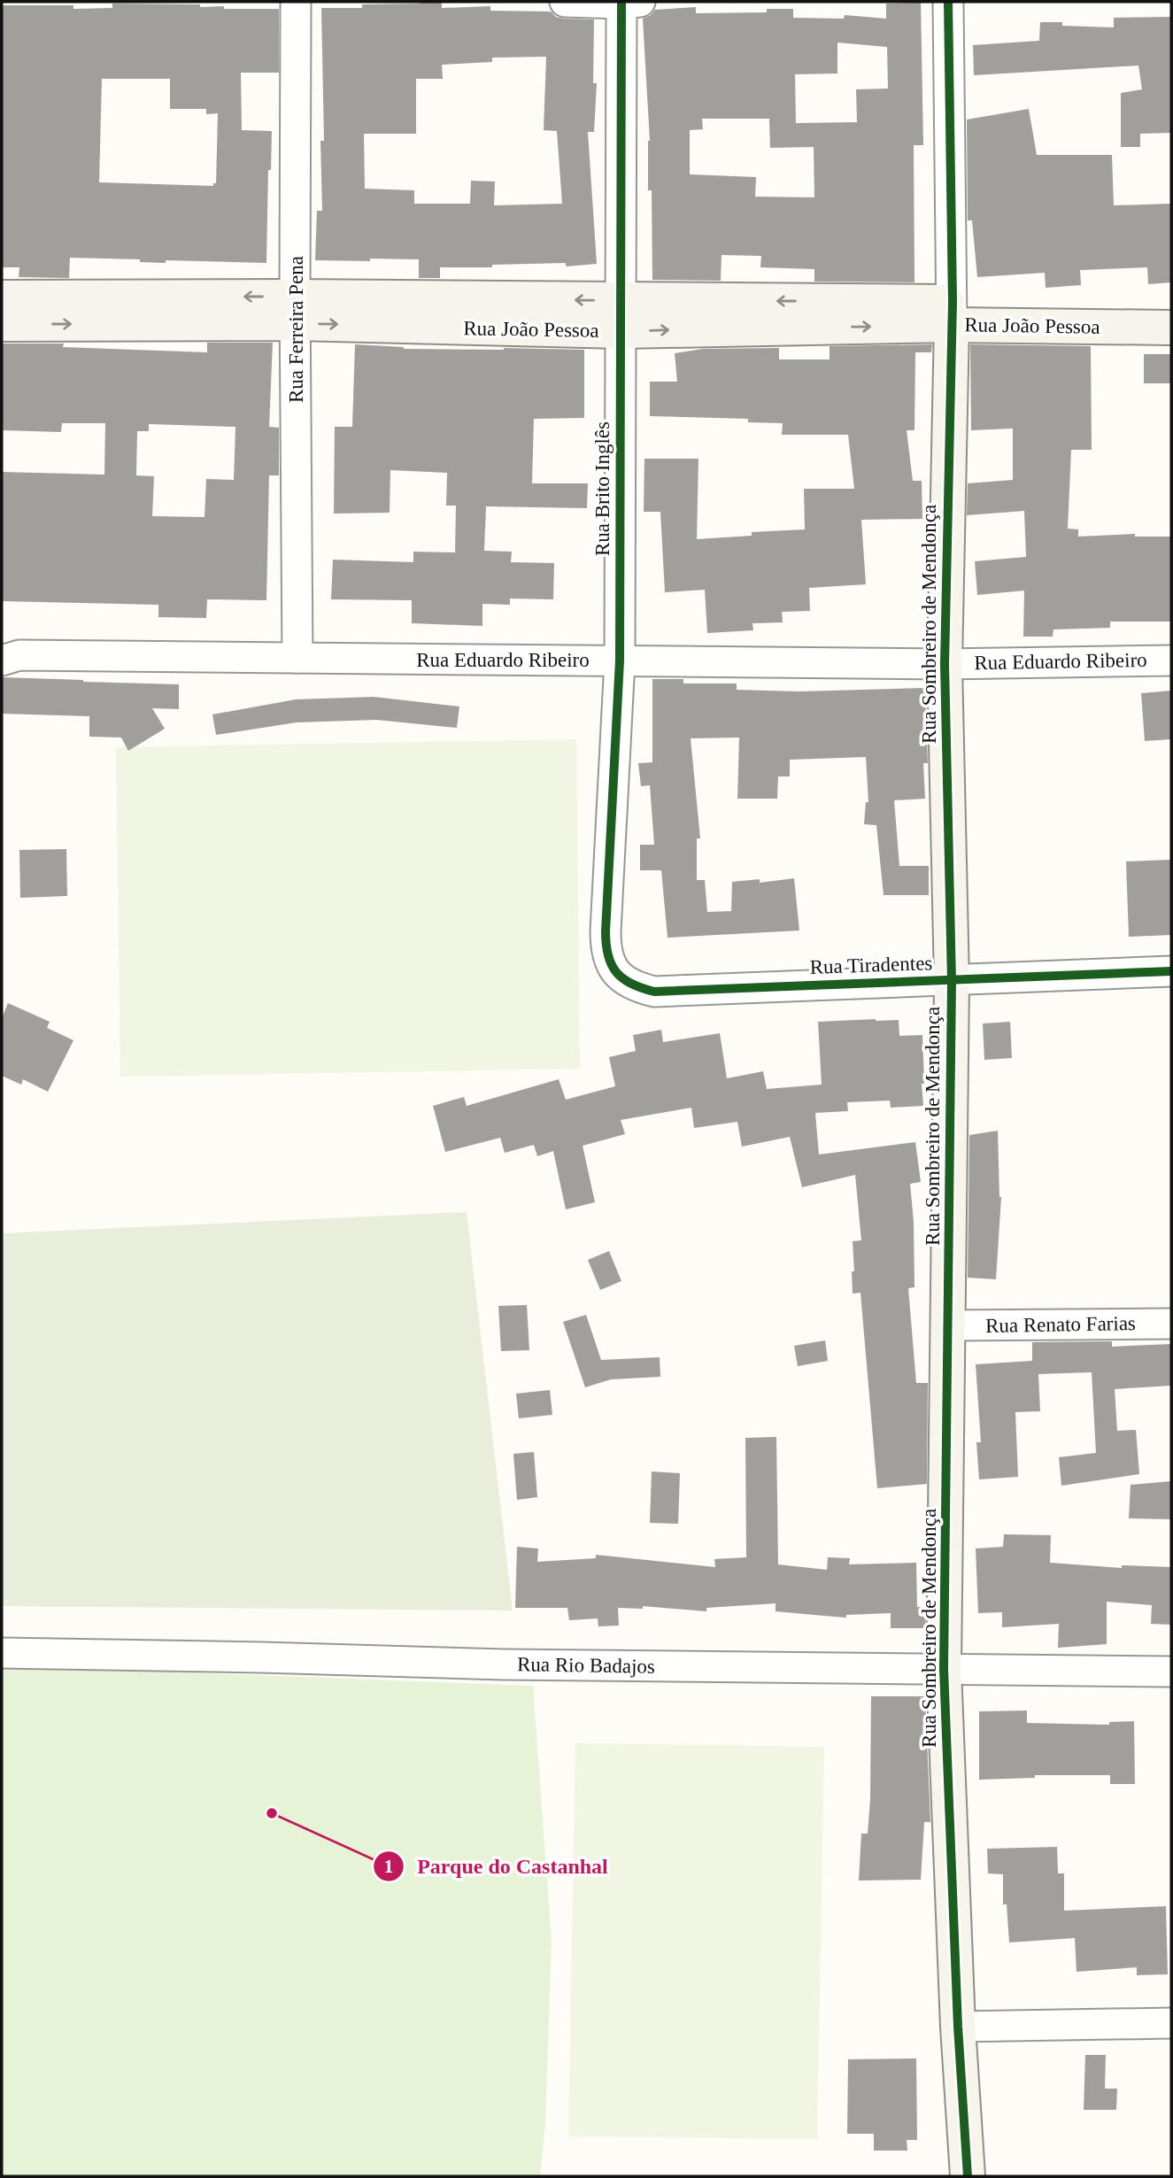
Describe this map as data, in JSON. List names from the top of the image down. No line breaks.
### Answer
{"streets":{"street":["Rua João Pessoa","Rua Ferreira Pena","Rua Brito Inglês","Rua Sombreiro de Mendonça","Rua Eduardo Ribeiro","Rua Tiradentes","Rua Renato Farias","Rua Rio Badajos"]},"crossings":[["Rua João Pessoa","Rua Ferreira Pena"],["Rua João Pessoa","Rua Brito Inglês"],["Rua João Pessoa","Rua Sombreiro de Mendonça"],["Rua Ferreira Pena","Rua Eduardo Ribeiro"],["Rua Brito Inglês","Rua Eduardo Ribeiro"],["Rua Brito Inglês","Rua Tiradentes"],["Rua Sombreiro de Mendonça","Rua Eduardo Ribeiro"],["Rua Sombreiro de Mendonça","Rua Tiradentes"],["Rua Sombreiro de Mendonça","Rua Renato Farias"],["Rua Sombreiro de Mendonça","Rua Rio Badajos"]],"places":["Parque do Castanhal"]}
